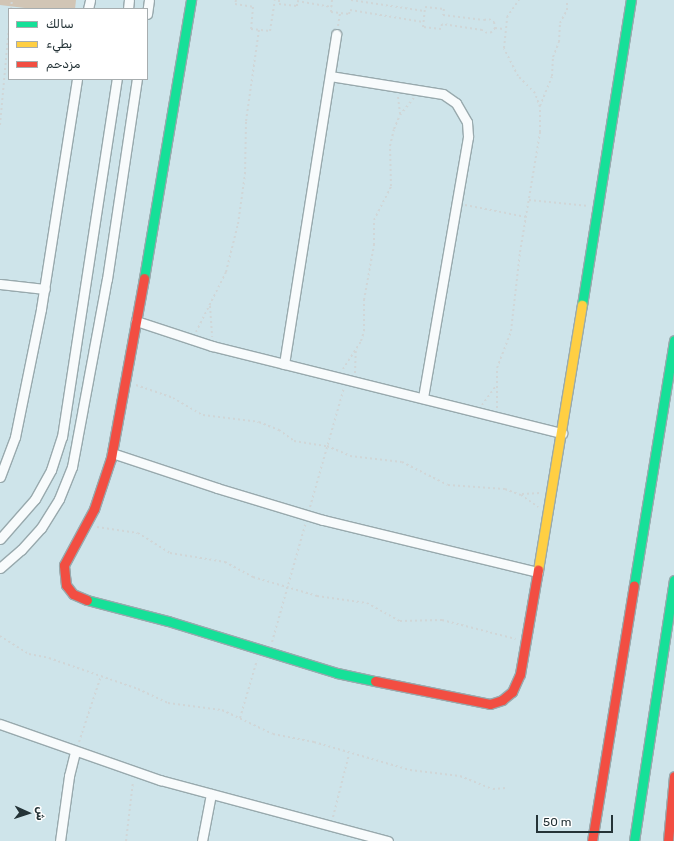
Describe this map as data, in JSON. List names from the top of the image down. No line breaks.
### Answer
{"legend":["سالك","بطيء","مزدحم"],"scale_bar":"50 m","north":"right"}
